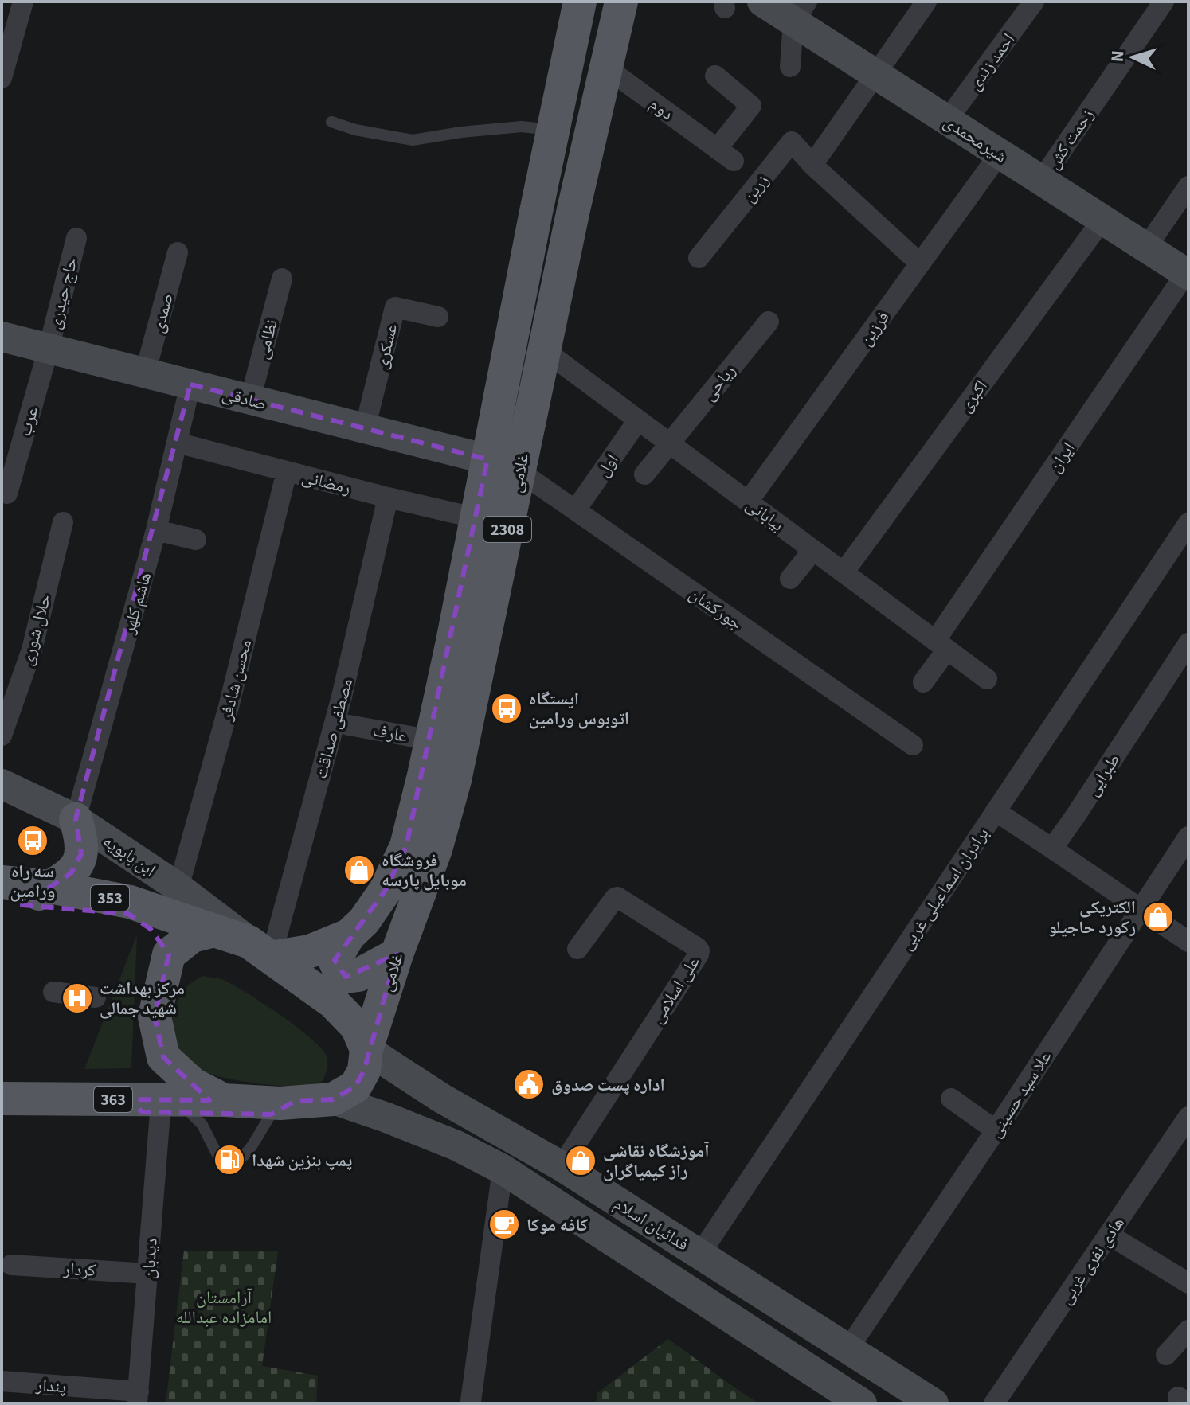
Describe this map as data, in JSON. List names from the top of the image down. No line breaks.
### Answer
{"streets":{"main road":["غلامی","2308","353","363"],"street":["احمد زندی","دوم","شیرمحمدی","زحمت کش","زرین","حاج حیدری","صمدی","فرزین","نظامی","عسکری","ریاحی","اکبری","صادقی","عرب","ایران","اول","رمضانی","بیابانی","هاشم کلهر","جورکشان","حلال شوری","محسن شادفر","مصطفی صداقت","عارف","طبرایی","ابن بابویه","برادران اسماعیلی غربی","علی اسلامی","علا سید حسینی","فدائیان اسلام","دیدبان","هادی نفری غربی","کردار","پندار"]},"crossings":[["احمد زندی","شیرمحمدی"],["دوم","غلامی"],["شیرمحمدی","زحمت کش"],["شیرمحمدی","فرزین"],["شیرمحمدی","اکبری"],["شیرمحمدی","ایران"],["زرین","فرزین"],["حاج حیدری","صادقی"],["حاج حیدری","عرب"],["صمدی","صادقی"],["فرزین","بیابانی"],["نظامی","صادقی"],["عسکری","صادقی"],["ریاحی","بیابانی"],["اکبری","بیابانی"],["صادقی","عرب"],["صادقی","غلامی"],["صادقی","هاشم کلهر"],["ایران","بیابانی"],["اول","بیابانی"],["اول","جورکشان"],["غلامی","رمضانی"],["غلامی","بیابانی"],["غلامی","جورکشان"],["غلامی","مصطفی صداقت"],["غلامی","عارف"],["غلامی","ابن بابویه"],["غلامی","353"],["غلامی","363"],["غلامی","فدائیان اسلام"],["رمضانی","هاشم کلهر"],["رمضانی","محسن شادفر"],["رمضانی","مصطفی صداقت"],["هاشم کلهر","ابن بابویه"],["محسن شادفر","ابن بابویه"],["مصطفی صداقت","ابن بابویه"],["مصطفی صداقت","353"],["مصطفی صداقت","363"],["مصطفی صداقت","فدائیان اسلام"],["ابن بابویه","353"],["ابن بابویه","363"],["ابن بابویه","فدائیان اسلام"],["برادران اسماعیلی غربی","فدائیان اسلام"],["353","363"],["353","فدائیان اسلام"],["علی اسلامی","فدائیان اسلام"],["علا سید حسینی","فدائیان اسلام"],["363","فدائیان اسلام"],["دیدبان","کردار"],["دیدبان","پندار"]],"parks":["آرامستان امامزاده عبدالله"],"places":{"bus stop":["ایستگاه اتوبوس ورامین","سه راه ورامین"],"shop":["فروشگاه موبایل پارسه","الکتریکی رکورد حاجیلو","آموزشگاه نقاشی راز کیمیاگران"],"hospital":["مرکز بهداشت شهید جمالی"],"public building":["اداره پست صدوق"],"fuel station":["پمپ بنزین شهدا"],"cafe":["کافه موکا"]},"north":"left"}
